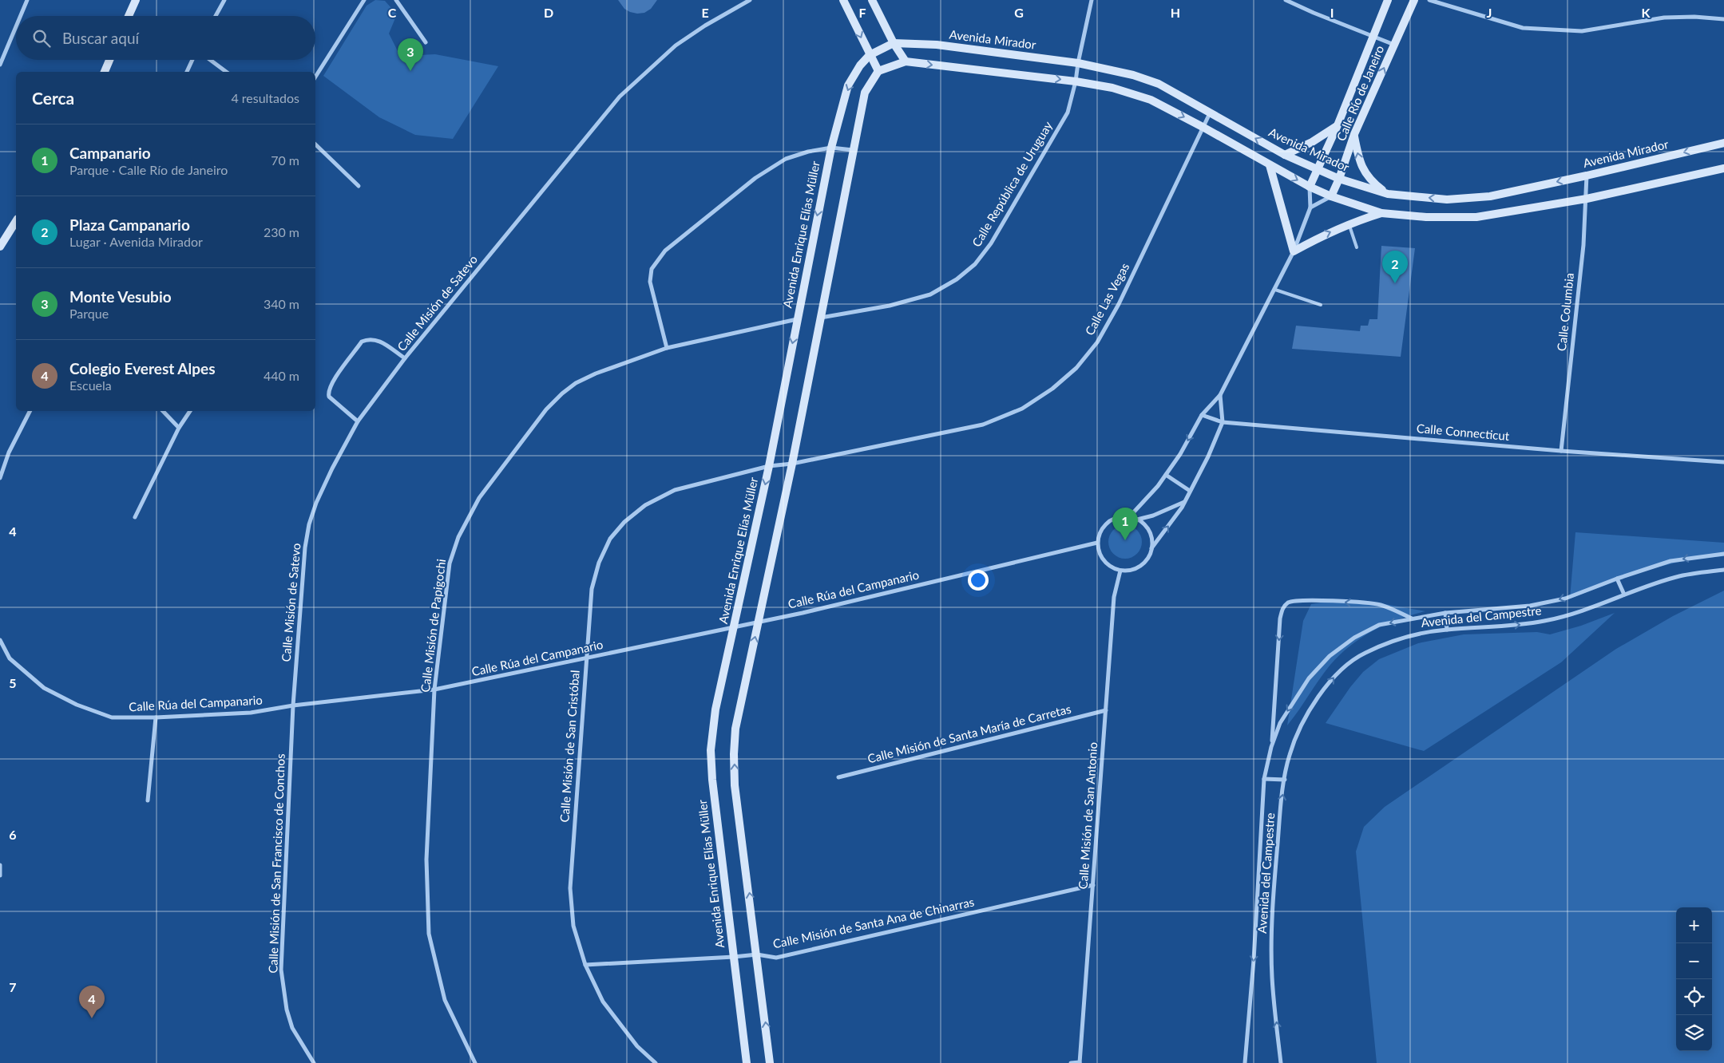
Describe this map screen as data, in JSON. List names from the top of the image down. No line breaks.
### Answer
{"streets":{"main road":["Avenida Mirador","Calle Río de Janeiro","Avenida Enrique Elías Müller"],"street":["Calle República de Uruguay","Calle Las Vegas","Calle Misión de Satevo","Calle Columbia","Calle Connecticut","Calle Rúa del Campanario","Avenida del Campestre","Calle Misión de Papigochi","Calle Misión de Santa María de Carretas","Calle Misión de San Cristóbal","Calle Misión de San Antonio","Calle Misión de San Francisco de Conchos","Calle Misión de Santa Ana de Chinarras"]},"crossings":[["Avenida Mirador","Calle Río de Janeiro"],["Avenida Mirador","Calle República de Uruguay"],["Avenida Mirador","Calle Las Vegas"],["Avenida Mirador","Calle Columbia"],["Calle Río de Janeiro","Calle Connecticut"],["Calle Río de Janeiro","Calle Rúa del Campanario"],["Calle Río de Janeiro","Calle Misión de San Antonio"],["Avenida Enrique Elías Müller","Calle Rúa del Campanario"],["Avenida Enrique Elías Müller","Calle Misión de Papigochi"],["Avenida Enrique Elías Müller","Calle Misión de San Cristóbal"],["Avenida Enrique Elías Müller","Calle Misión de Santa Ana de Chinarras"],["Calle Las Vegas","Calle Misión de San Cristóbal"],["Calle Misión de Satevo","Calle Rúa del Campanario"],["Calle Misión de Satevo","Calle Misión de San Francisco de Conchos"],["Calle Columbia","Calle Connecticut"],["Calle Rúa del Campanario","Calle Misión de Papigochi"],["Calle Rúa del Campanario","Calle Misión de San Cristóbal"],["Calle Rúa del Campanario","Calle Misión de San Antonio"],["Calle Rúa del Campanario","Calle Misión de San Francisco de Conchos"],["Calle Misión de Santa María de Carretas","Calle Misión de San Antonio"],["Calle Misión de San Cristóbal","Calle Misión de Santa Ana de Chinarras"],["Calle Misión de San Antonio","Calle Misión de Santa Ana de Chinarras"]],"page":{"search":"Buscar aquí","pins":["3","2","1","4"],"heading":["Cerca","4 resultados"],"list":[{"mark":"1","name":"Campanario","note":"Parque · Calle Río de Janeiro","value":"70 m"},{"mark":"2","name":"Plaza Campanario","note":"Lugar · Avenida Mirador","value":"230 m"},{"mark":"3","name":"Monte Vesubio","note":"Parque","value":"340 m"},{"mark":"4","name":"Colegio Everest Alpes","note":"Escuela","value":"440 m"}],"map_buttons":["+","−"]},"grid":{"columns":["C","D","E","F","G","H","I","J","K"],"rows":["4","5","6","7"]}}
